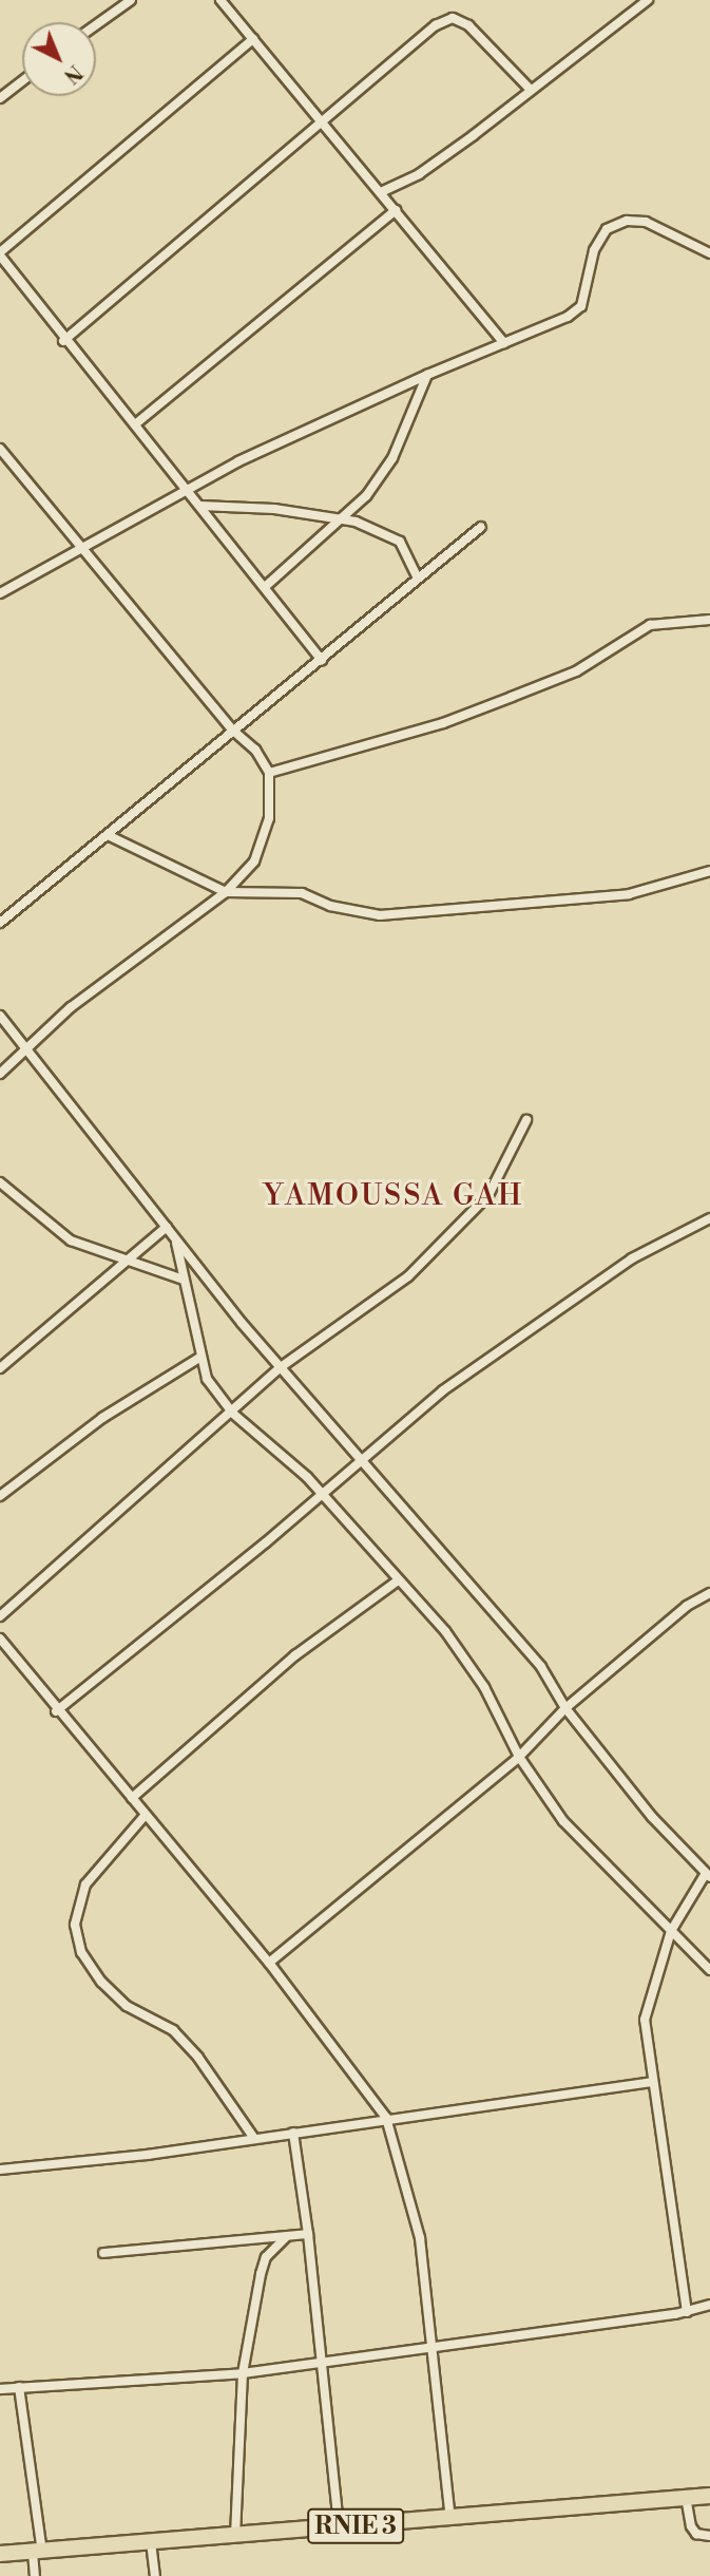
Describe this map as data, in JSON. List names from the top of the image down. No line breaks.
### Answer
{"streets":{"highway":["RNIE 3"]},"districts":["YAMOUSSA GAH"],"north":"bottom right"}
